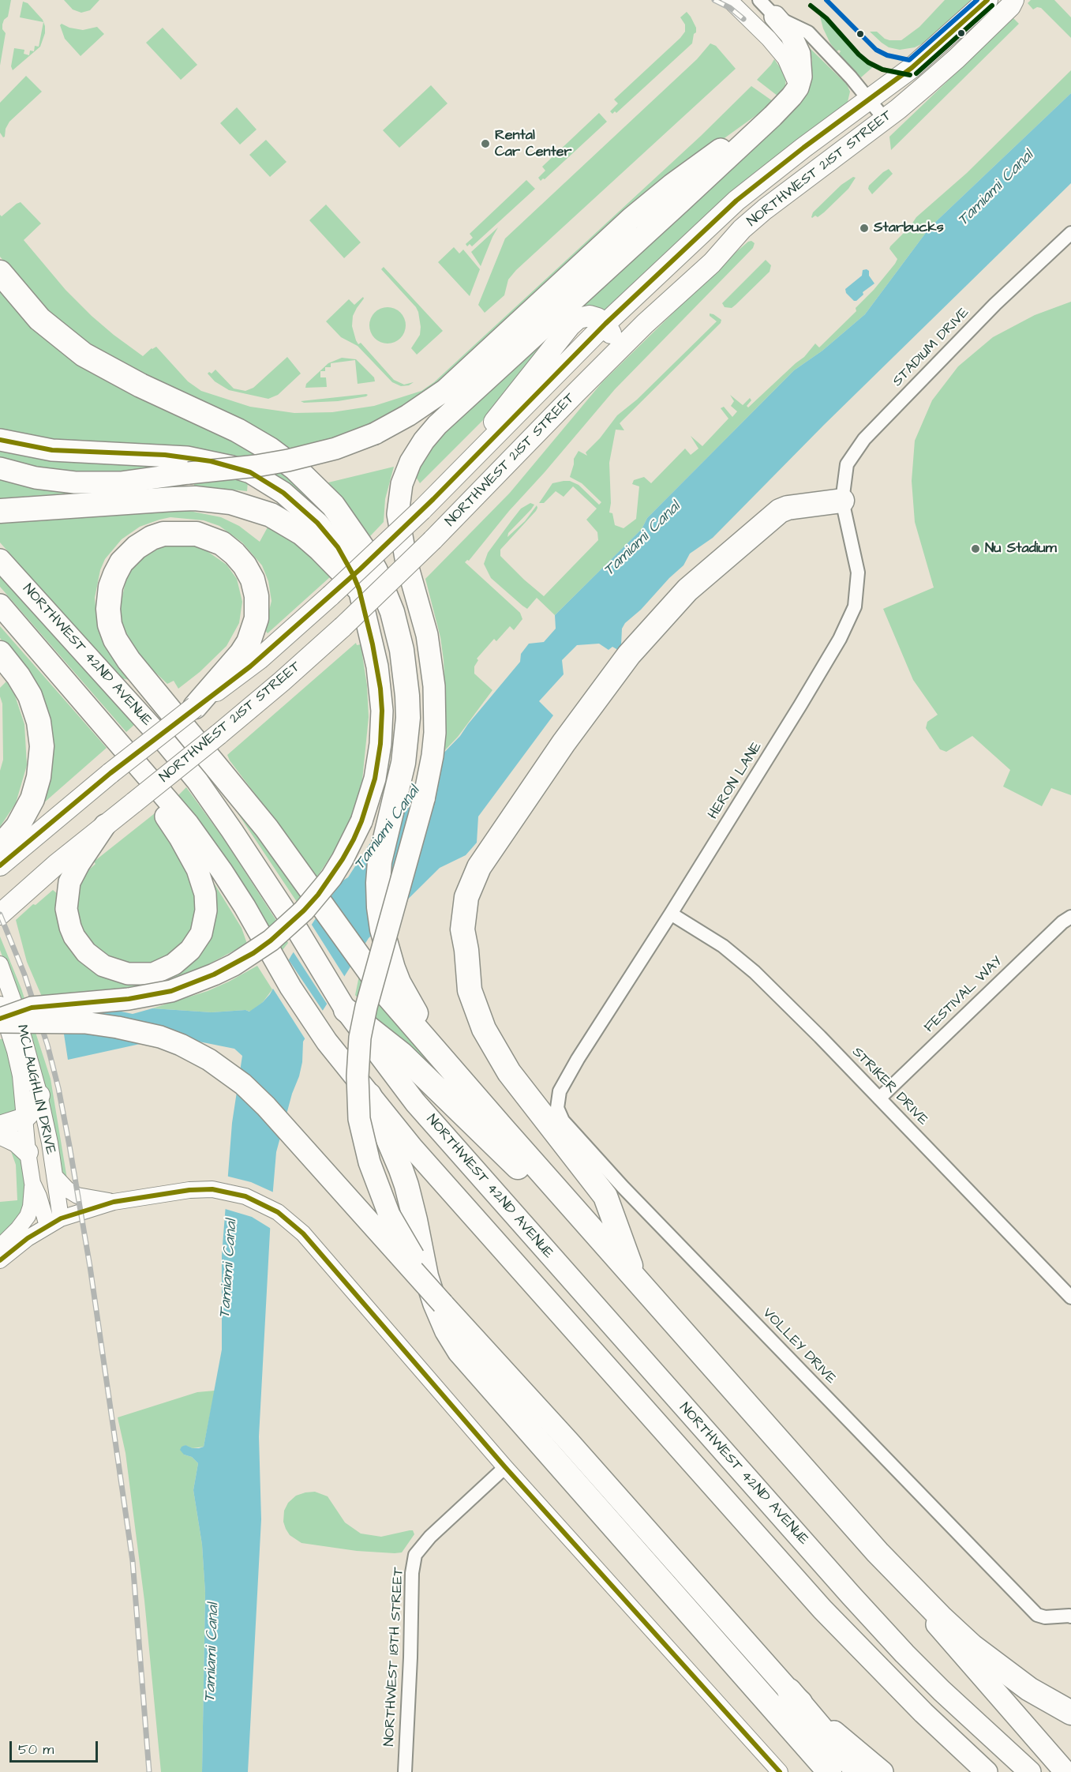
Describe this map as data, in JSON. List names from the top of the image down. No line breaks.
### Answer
{"streets":{"highway":["NORTHWEST 42ND AVENUE"],"main road":["NORTHWEST 21ST STREET"],"street":["STADIUM DRIVE","HERON LANE","FESTIVAL WAY","STRIKER DRIVE","MCLAUGHLIN DRIVE","VOLLEY DRIVE","NORTHWEST 18TH STREET"]},"crossings":[["STADIUM DRIVE","HERON LANE"],["HERON LANE","STRIKER DRIVE"],["HERON LANE","VOLLEY DRIVE"],["FESTIVAL WAY","STRIKER DRIVE"]],"water":["Tamiami Canal"],"places":["Rental Car Center","Starbucks","Nu Stadium"],"scale_bar":"50 m"}
